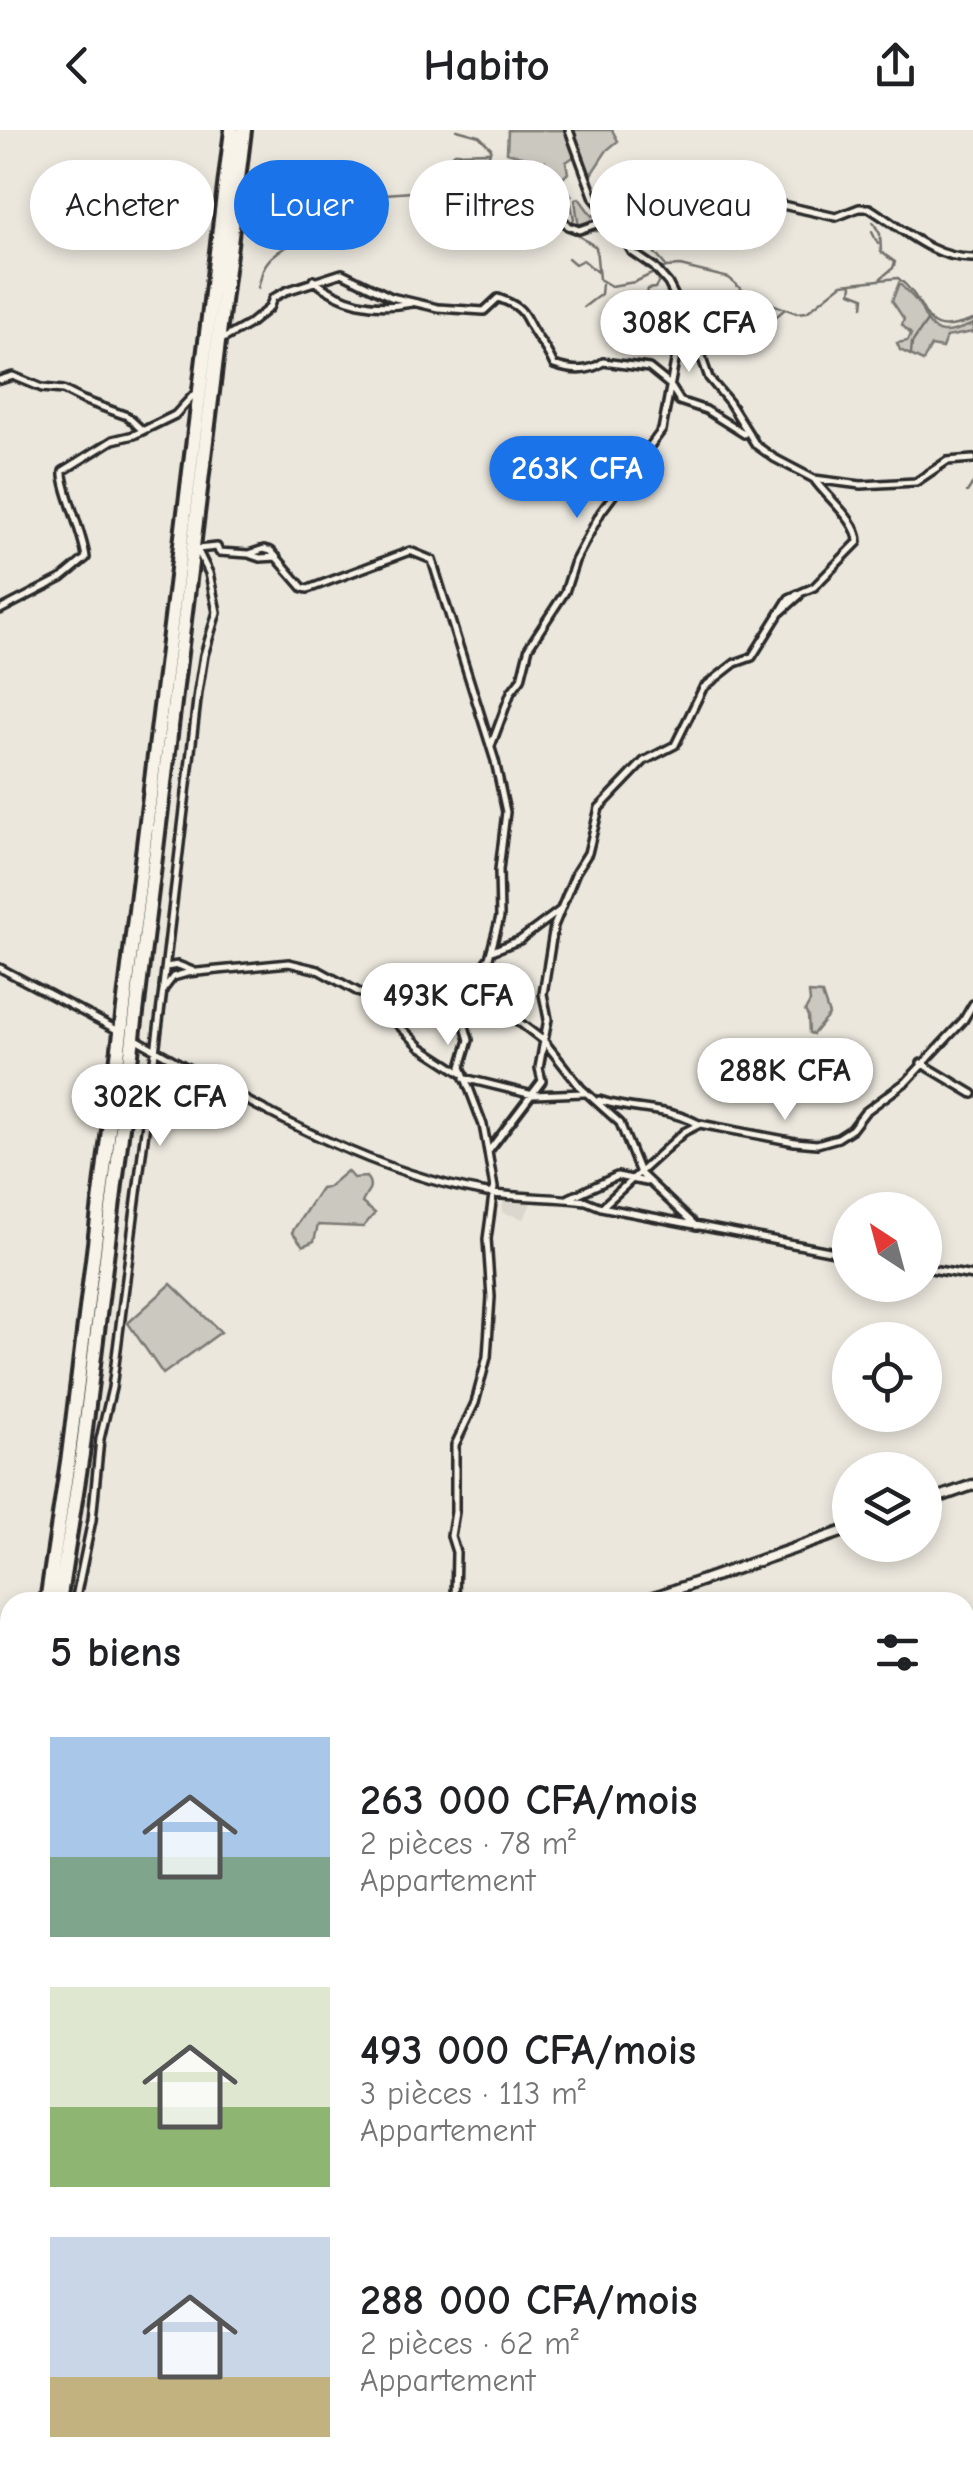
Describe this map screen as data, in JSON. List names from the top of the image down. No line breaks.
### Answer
{"north":"top left","page":{"header":"Habito","chip":["Acheter","Louer","Filtres","Nouveau"],"price":["308K CFA","263K CFA","493K CFA","288K CFA","302K CFA"],"heading":"5 biens","list":[{"name":"263 000 CFA/mois","note":"2 pièces · 78 m² · Appartement"},{"name":"493 000 CFA/mois","note":"3 pièces · 113 m² · Appartement"},{"name":"288 000 CFA/mois","note":"2 pièces · 62 m² · Appartement"}]}}
